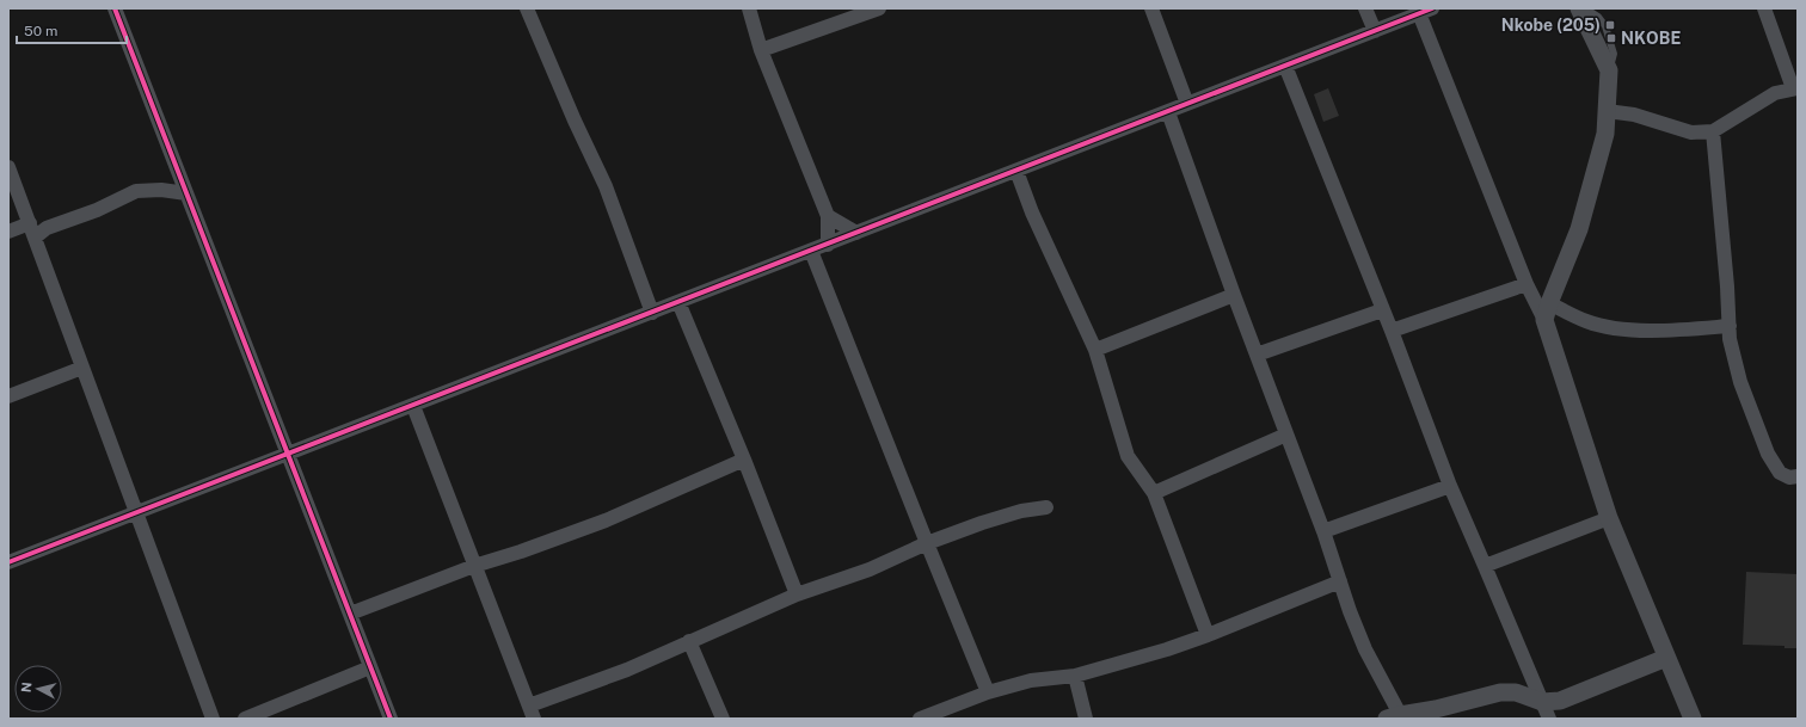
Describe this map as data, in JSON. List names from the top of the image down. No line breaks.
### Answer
{"places":{"transit":["Nkobe (205)","NKOBE"]},"scale_bar":"50 m","north":"left"}
